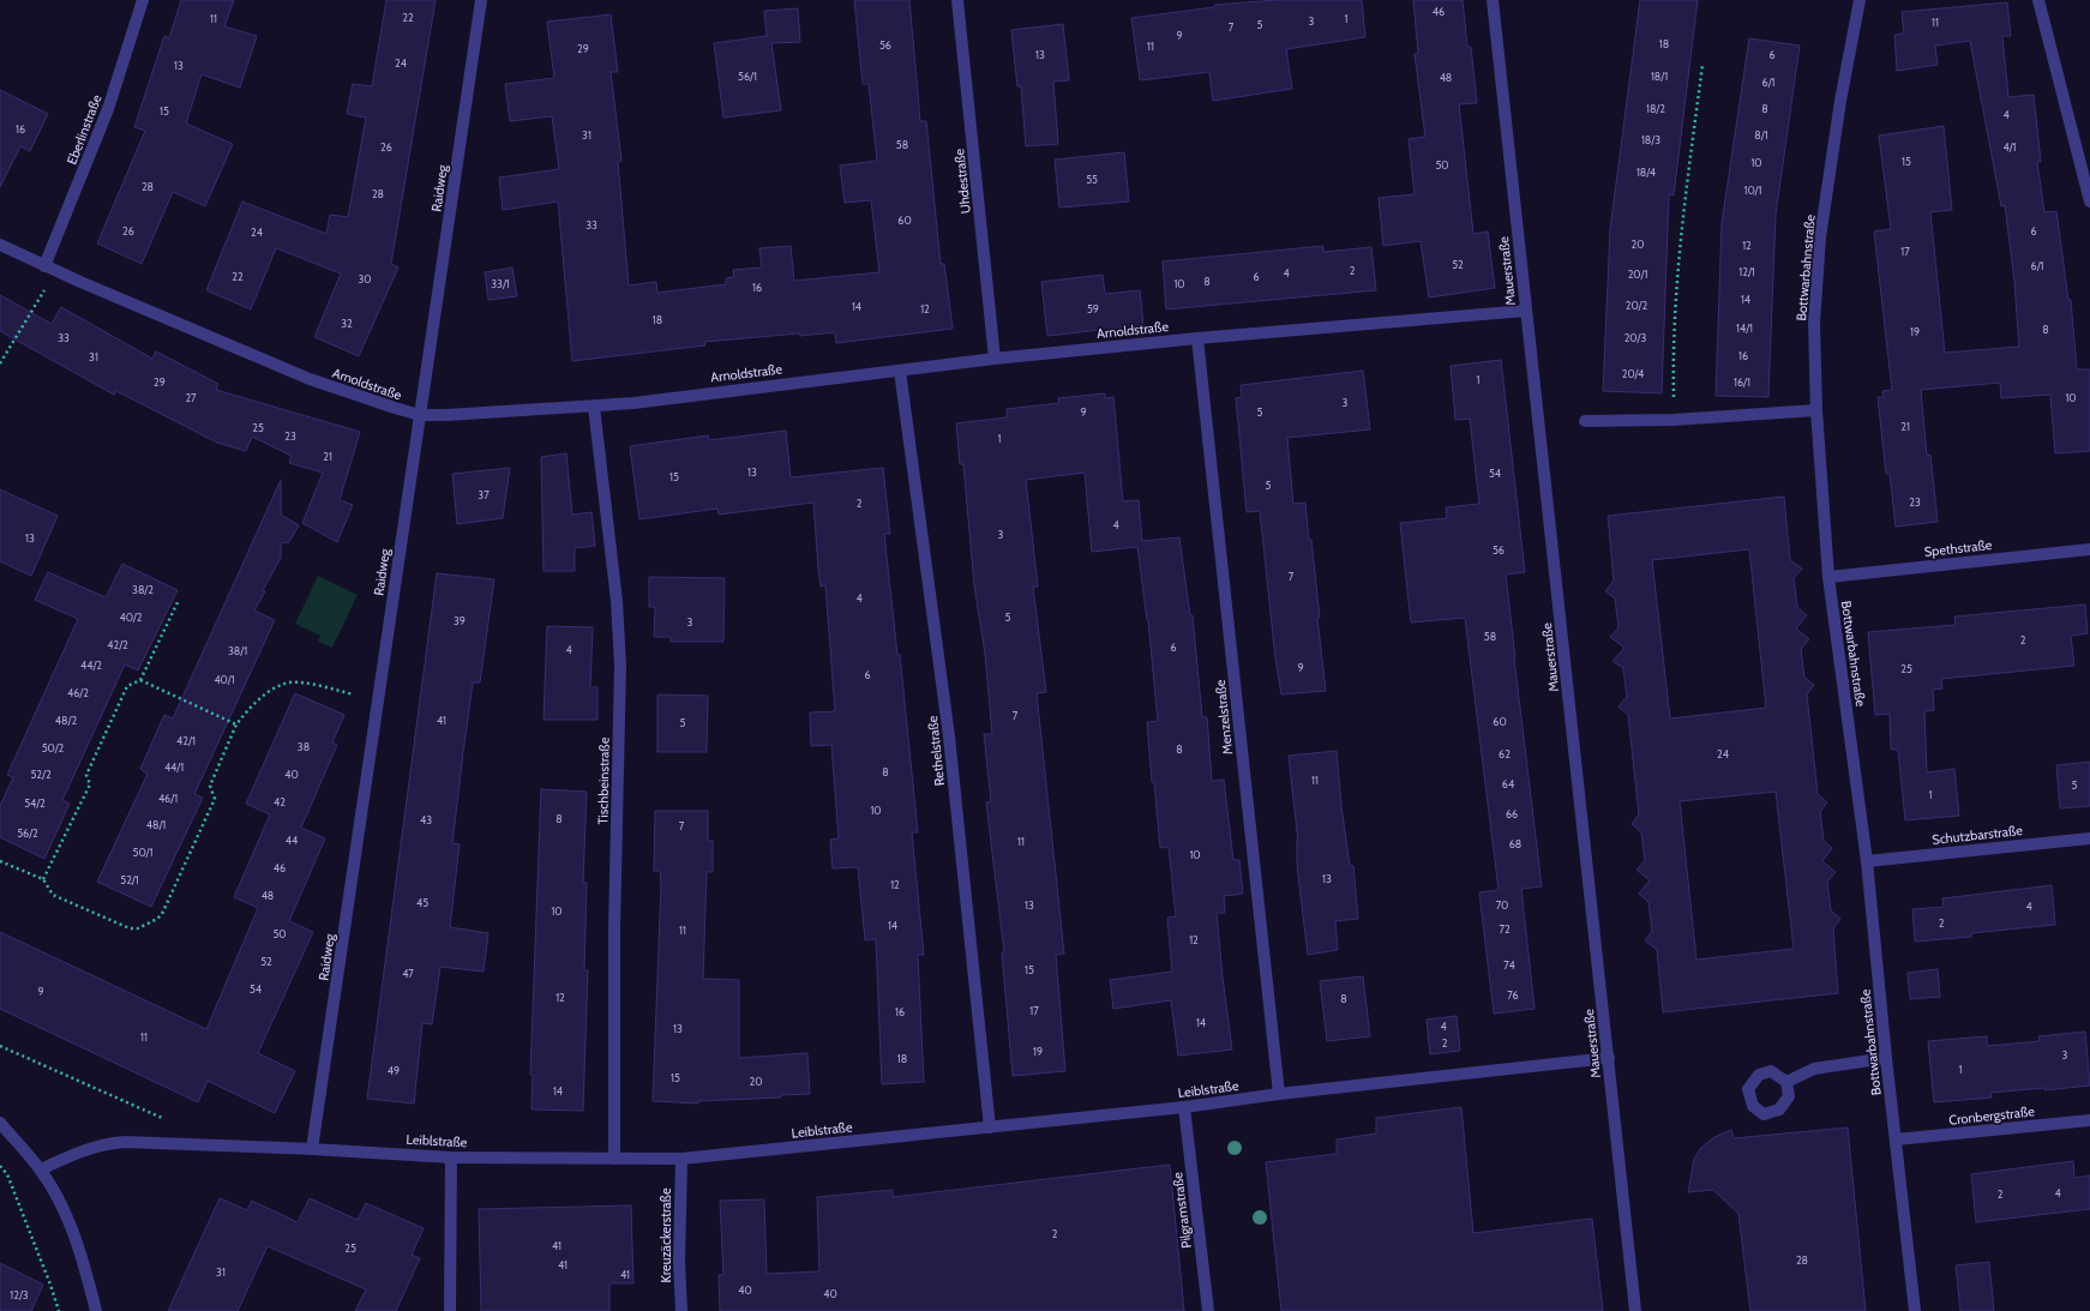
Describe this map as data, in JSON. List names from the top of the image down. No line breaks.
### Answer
{"streets":{"street":["Eberlinstraße","Uhdestraße","Raidweg","Bottwarbahnstraße","Mauerstraße","Arnoldstraße","Spethstraße","Menzelstraße","Rethelstraße","Tischbeinstraße","Schutzbarstraße","Leiblstraße","Cronbergstraße","Pilgramstraße","Kreuzäckerstraße"]},"crossings":[["Eberlinstraße","Arnoldstraße"],["Uhdestraße","Arnoldstraße"],["Raidweg","Arnoldstraße"],["Raidweg","Leiblstraße"],["Bottwarbahnstraße","Spethstraße"],["Bottwarbahnstraße","Schutzbarstraße"],["Bottwarbahnstraße","Cronbergstraße"],["Mauerstraße","Arnoldstraße"],["Mauerstraße","Leiblstraße"],["Arnoldstraße","Menzelstraße"],["Arnoldstraße","Rethelstraße"],["Arnoldstraße","Tischbeinstraße"],["Menzelstraße","Leiblstraße"],["Rethelstraße","Leiblstraße"],["Tischbeinstraße","Leiblstraße"],["Leiblstraße","Pilgramstraße"],["Leiblstraße","Kreuzäckerstraße"]],"house_numbers":["46","22","11","1","3","11","5","7","9","18","56","11","29","13","6","24","13","56/1","18/1","48","6/1","18/2","8","15","4","16","31","8/1","18/3","58","26","4/1","15","10","50","18/4","55","28","10/1","28","60","33","26","6","24","20","12","17","52","6/1","2","12/1","4","20/1","22","6","30","8","33/1","10","16","14","20/2","14","12","59","18","32","14/1","8","19","33","20/3","16","31","20/4","1","29","16/1","27","10","3","9","5","21","25","23","1","21","13","54","15","5","37","23","2","4","3","13","56","7","38/2","4","40/2","5","39","3","58","2","42/2","6","4","38/1","44/2","9","25","6","40/1","46/2","7","48/2","41","60","5","42/1","38","50/2","8","62","24","44/1","8","52/2","40","11","64","5","1","46/1","42","54/2","10","66","8","43","48/1","7","56/2","44","11","68","50/1","10","46","13","52/1","12","48","45","13","70","4","10","2","14","72","11","50","12","52","74","15","47","54","9","76","12","8","17","16","14","4","13","11","2","19","3","18","1","49","15","20","14","4","2","2","41","25","28","41","31","41","40","40","12/3"]}
